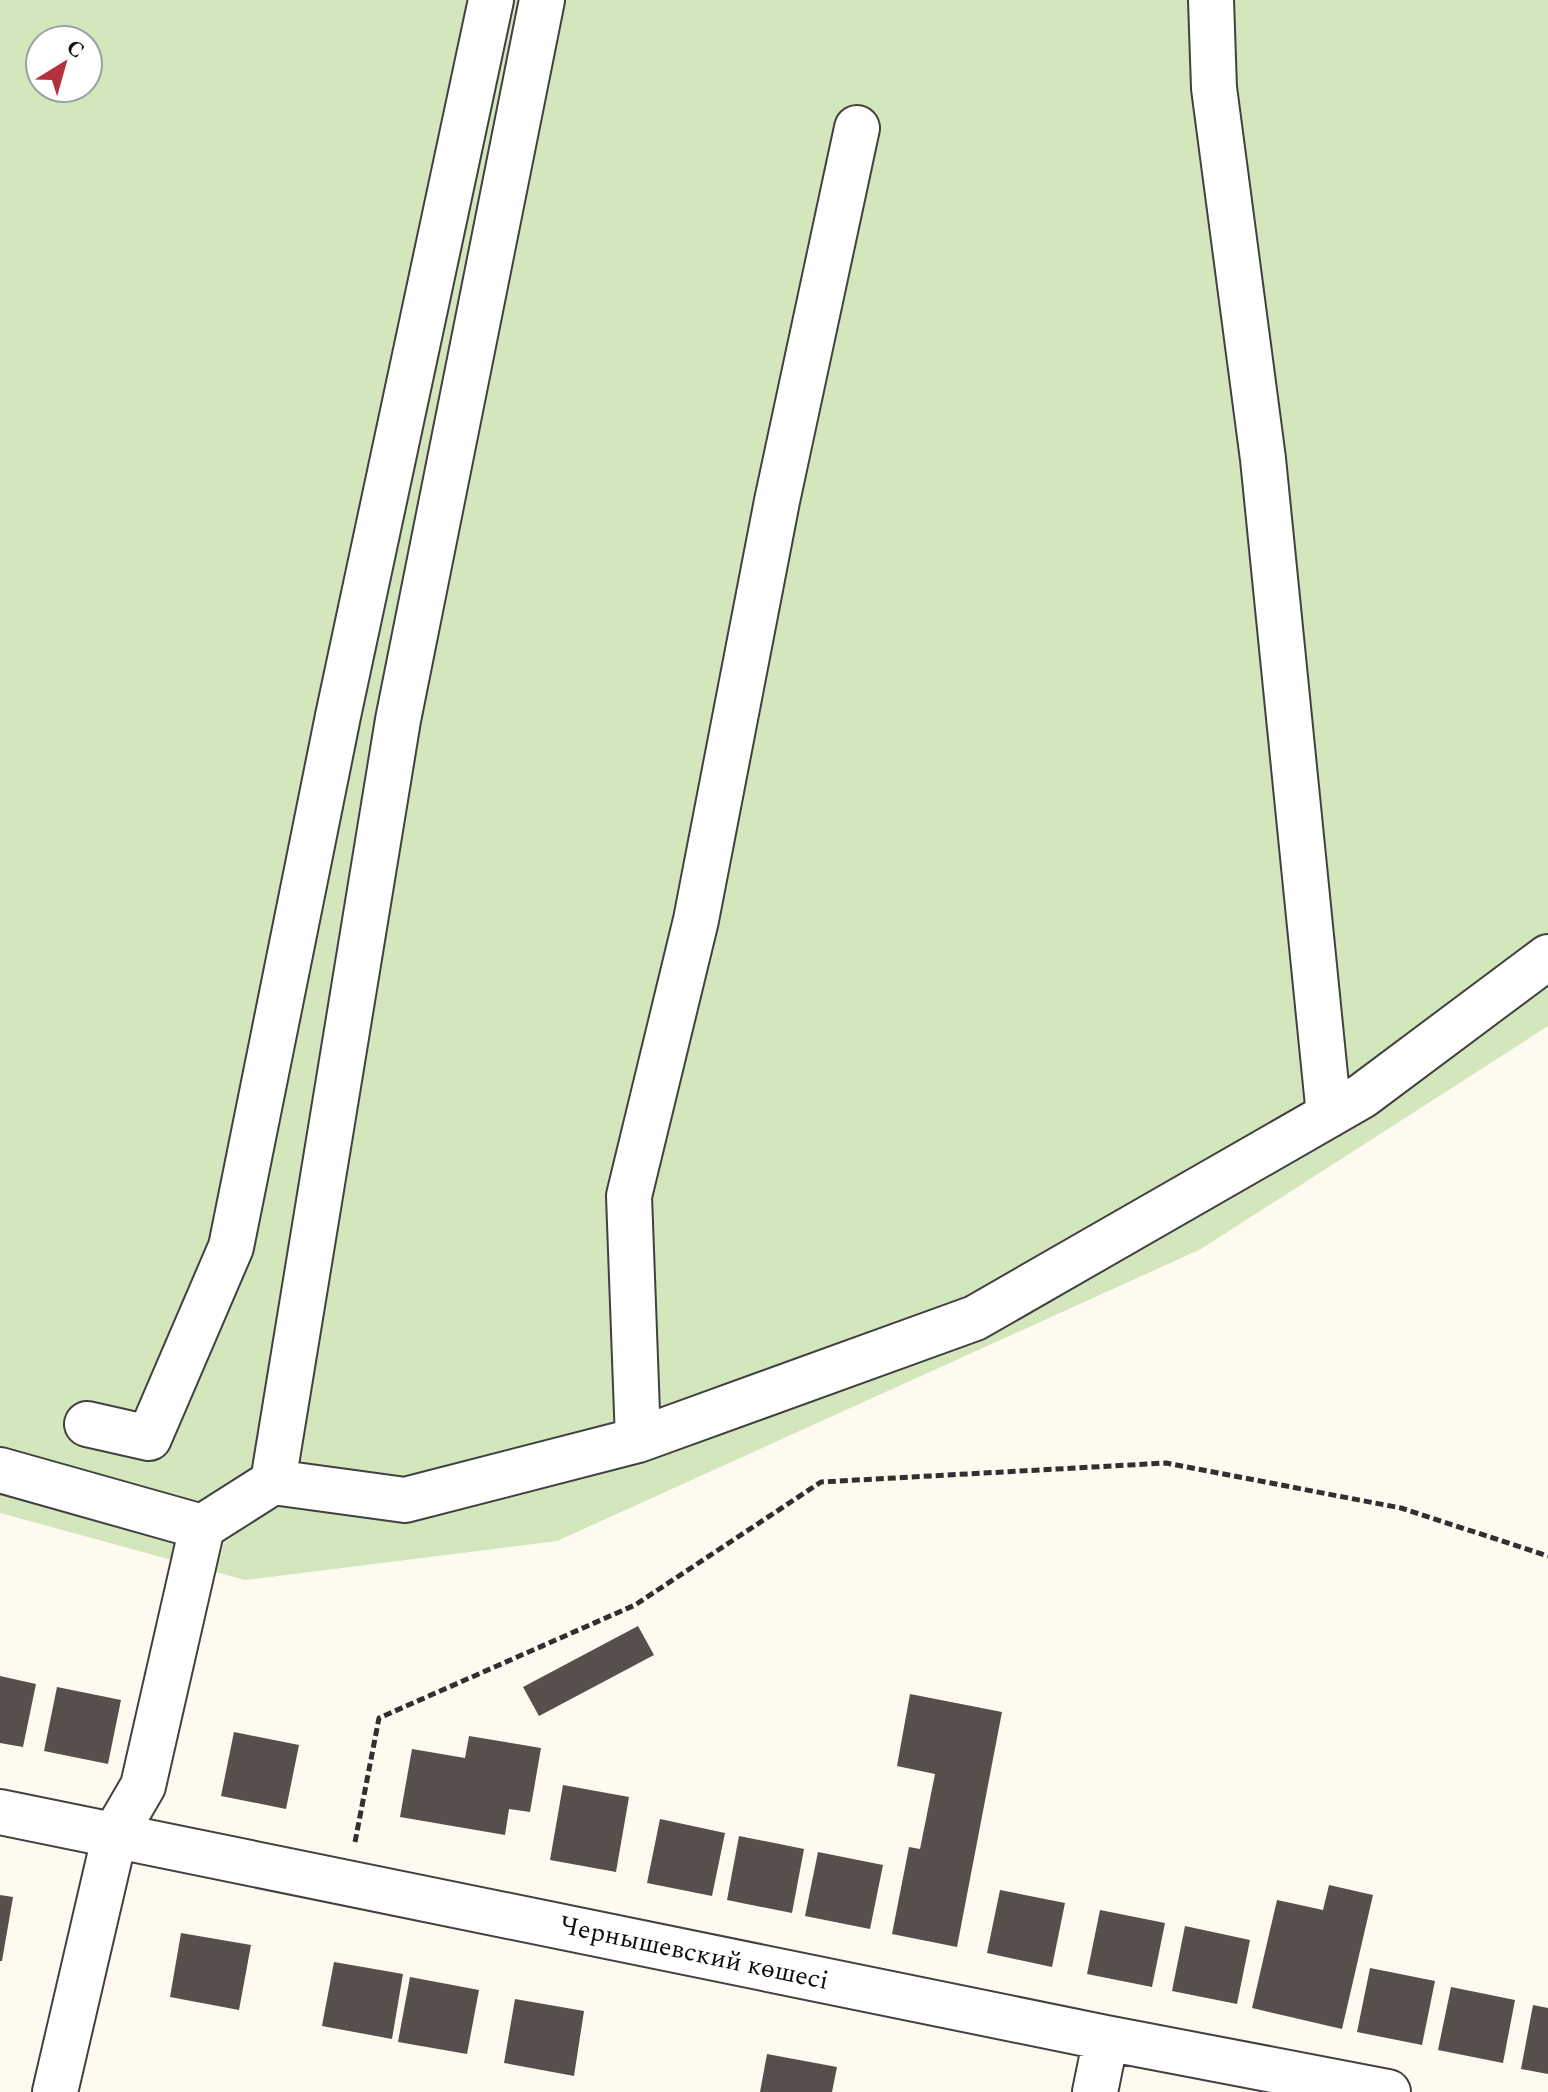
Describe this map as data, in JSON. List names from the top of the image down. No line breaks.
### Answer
{"streets":{"street":["Чернышевский көшесі"]},"north":"top right"}
